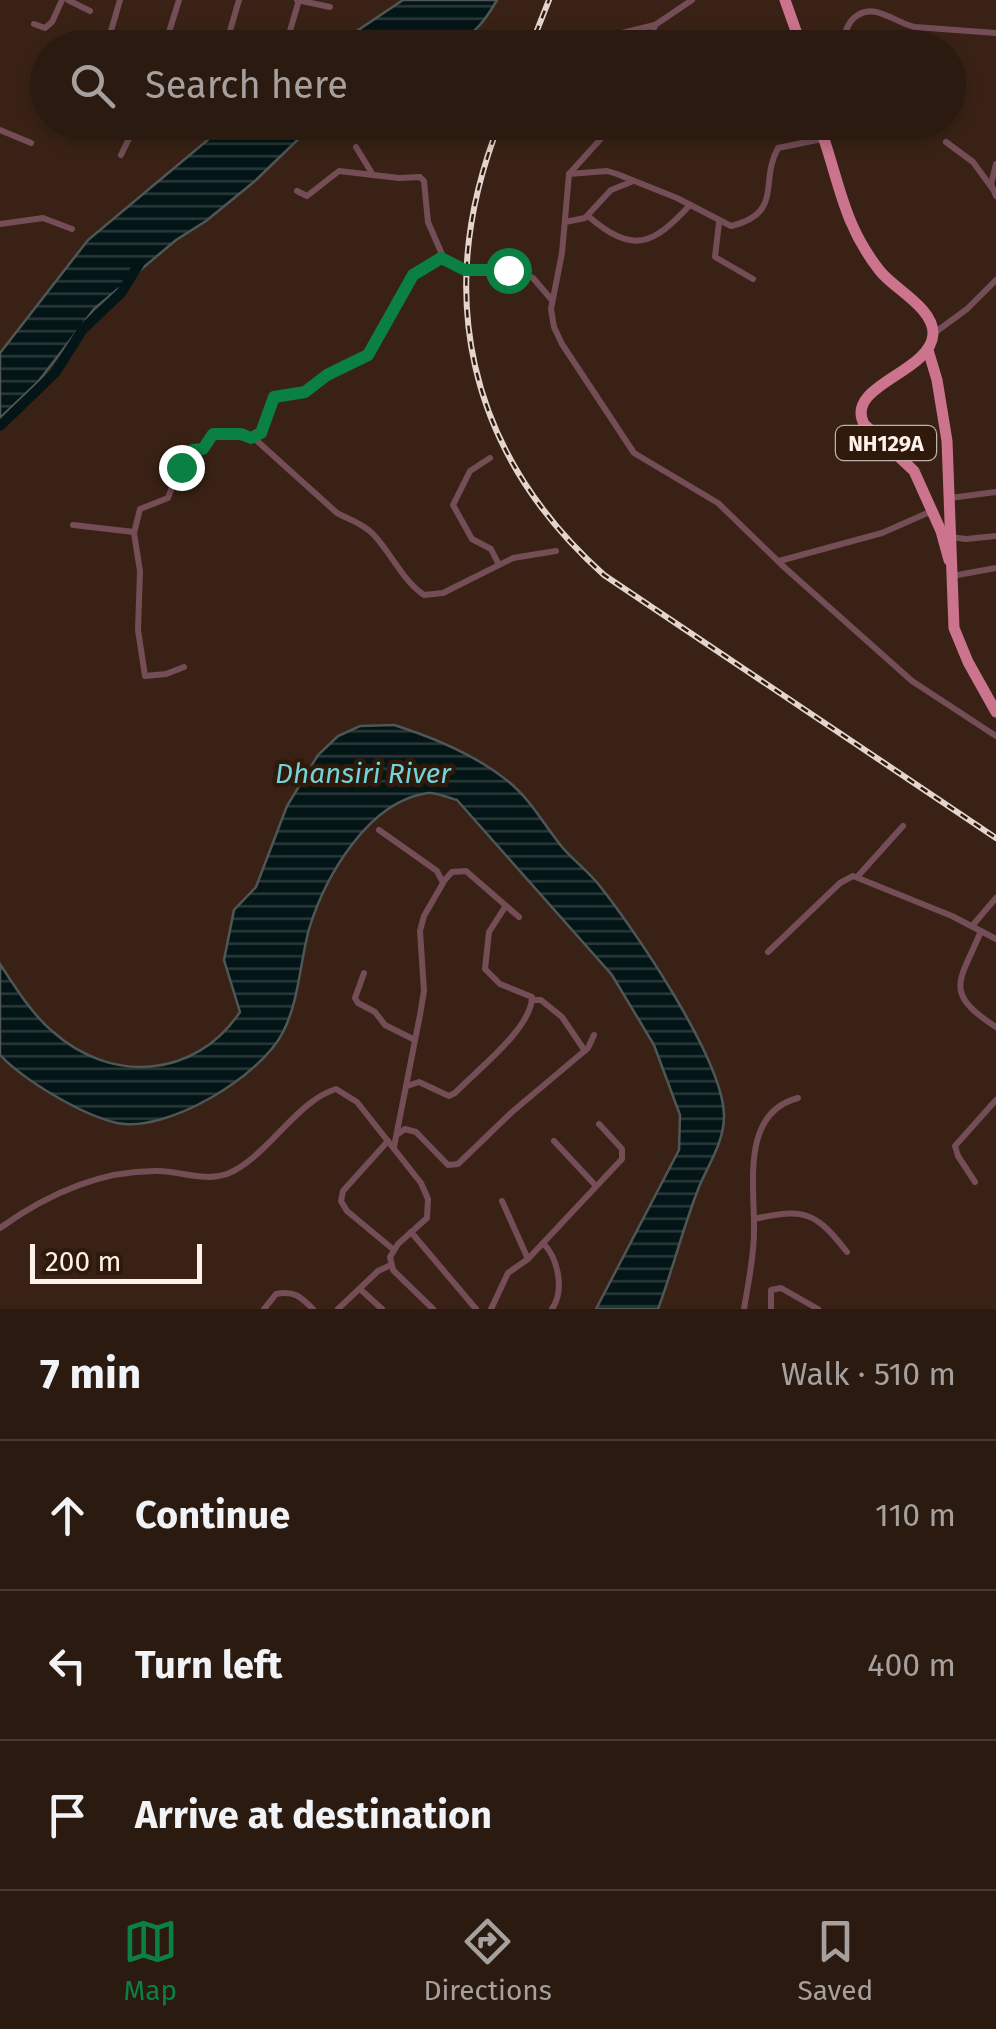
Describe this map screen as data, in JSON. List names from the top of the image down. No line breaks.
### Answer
{"streets":{"highway":["NH129A"]},"water":["Dhansiri River"],"scale_bar":"200 m","page":{"search":"Search here","scale":"200 m","heading":["7 min","Walk · 510 m"],"list":[["Continue","110 m"],["Turn left","400 m"],"Arrive at destination"],"nav":["Map","Directions","Saved"]}}
